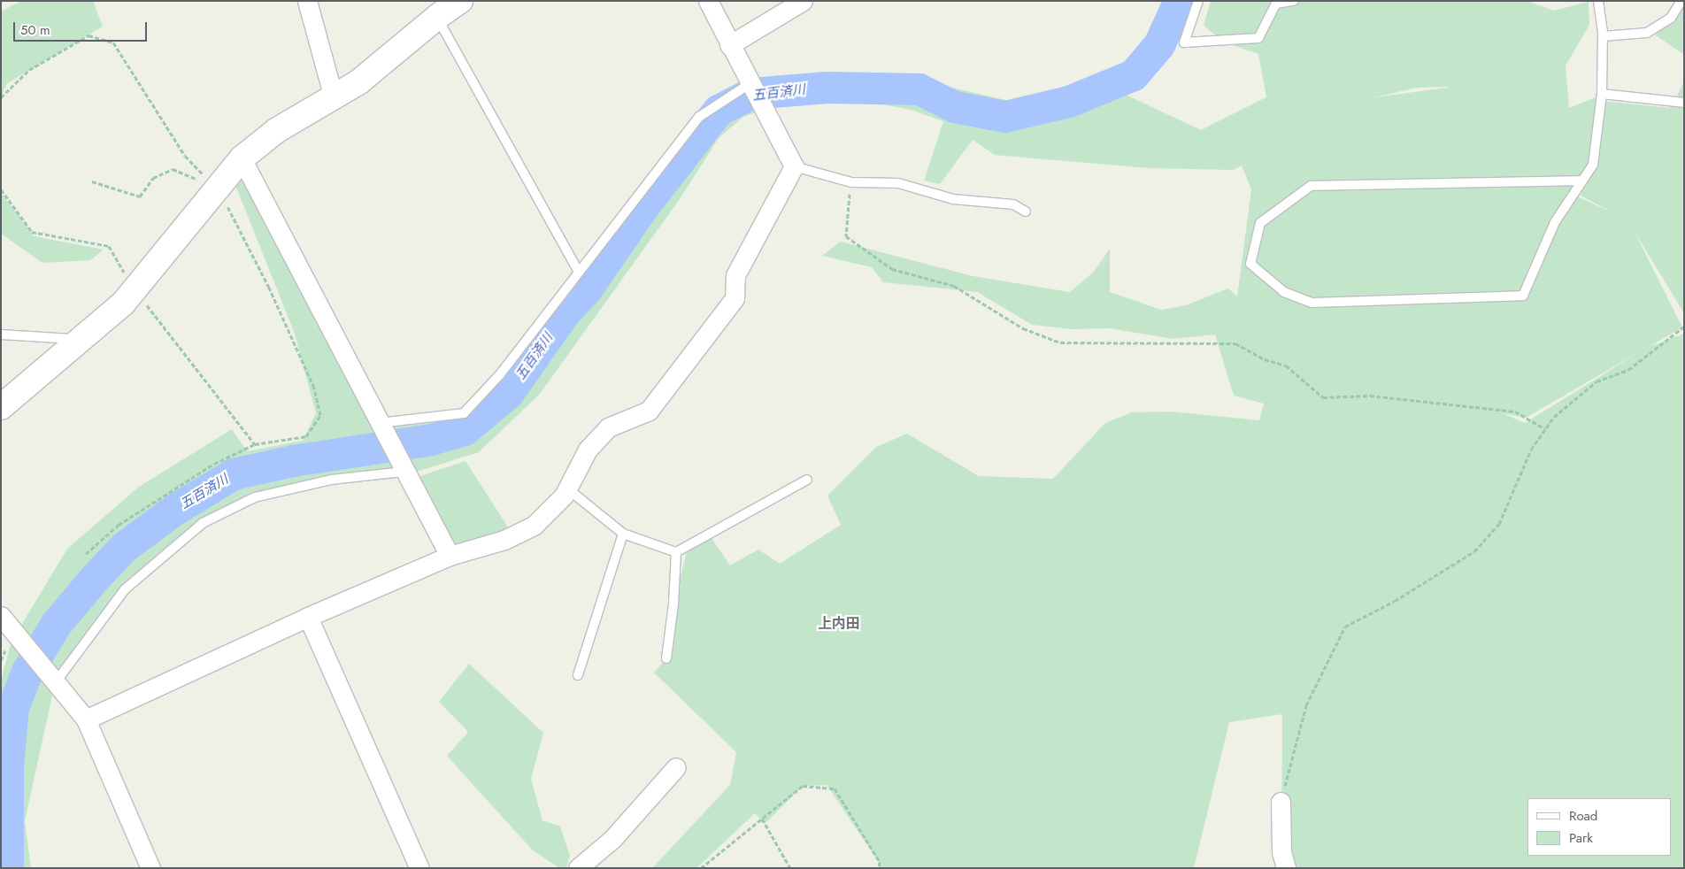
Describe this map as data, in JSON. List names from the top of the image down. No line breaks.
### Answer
{"districts":["上内田"],"water":["五百済川"],"legend":["Road","Park"],"scale_bar":"50 m"}
